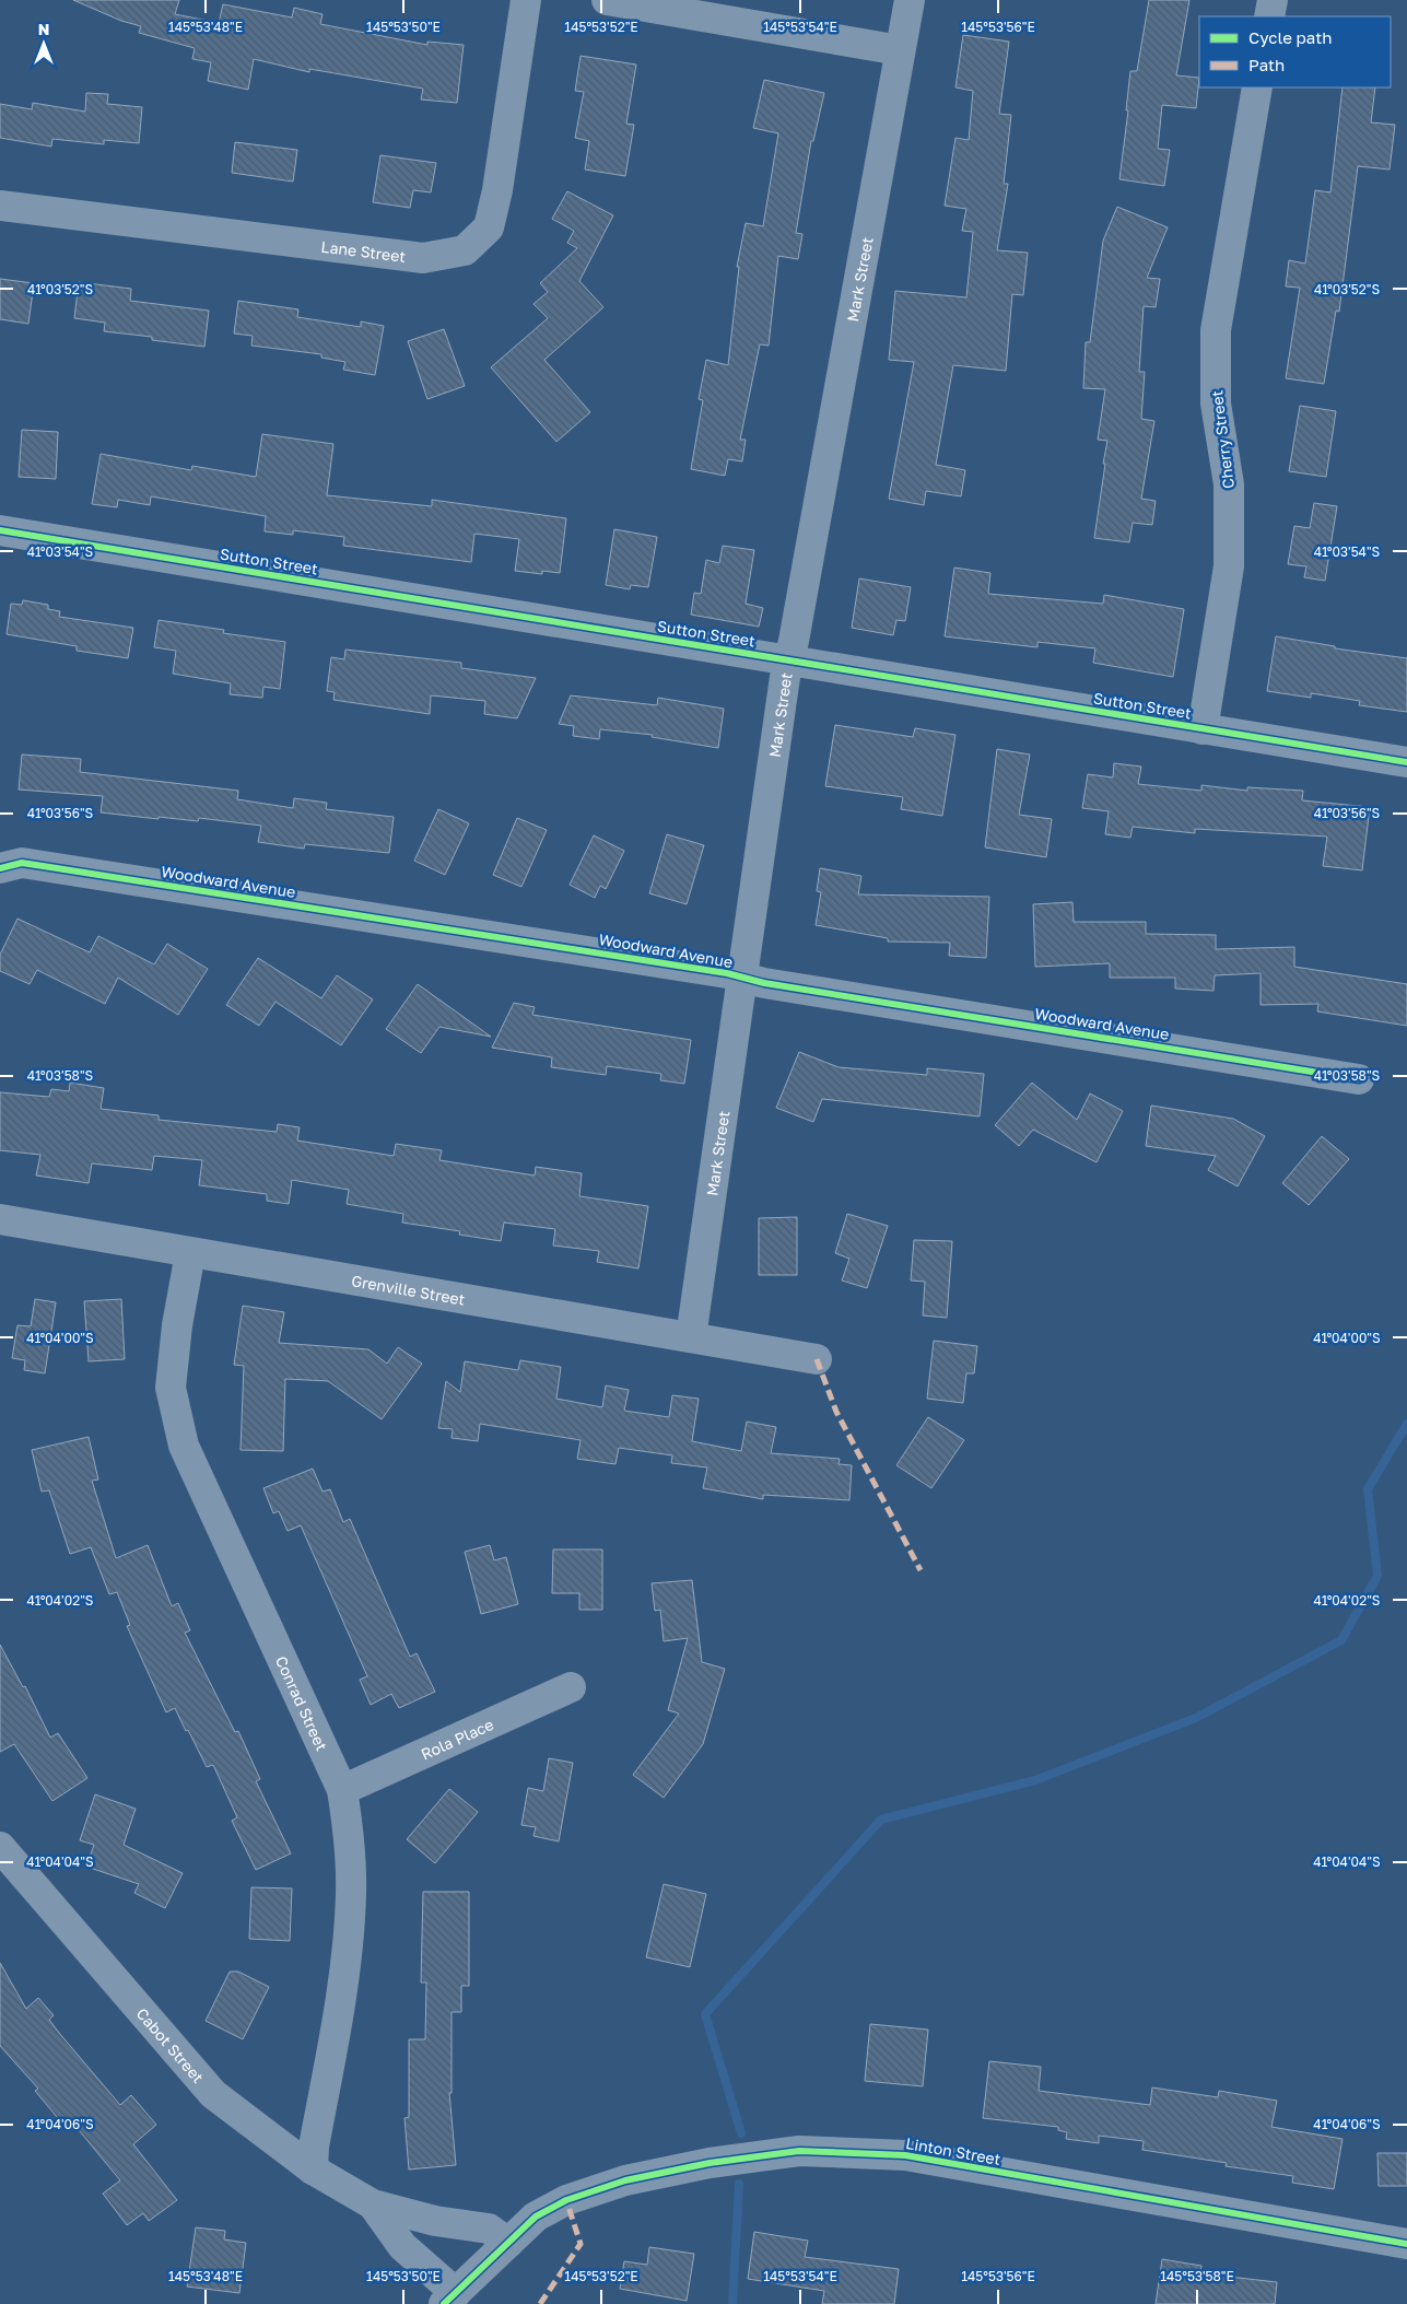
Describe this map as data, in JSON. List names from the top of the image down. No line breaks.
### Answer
{"streets":{"street":["Lane Street","Mark Street","Cherry Street","Sutton Street","Woodward Avenue","Grenville Street","Conrad Street","Rola Place","Cabot Street","Linton Street"]},"crossings":[["Mark Street","Sutton Street"],["Mark Street","Woodward Avenue"],["Mark Street","Grenville Street"],["Cherry Street","Sutton Street"],["Grenville Street","Conrad Street"],["Conrad Street","Rola Place"],["Conrad Street","Cabot Street"],["Cabot Street","Linton Street"]],"legend":["Cycle path","Path"],"north":"top","coordinates":["145°53'48\"E","145°53'50\"E","145°53'52\"E","145°53'54\"E","145°53'56\"E","41°03'52\"S","41°03'54\"S","41°03'56\"S","41°03'58\"S","41°04'00\"S","41°04'02\"S","41°04'04\"S","41°04'06\"S","145°53'58\"E"]}
